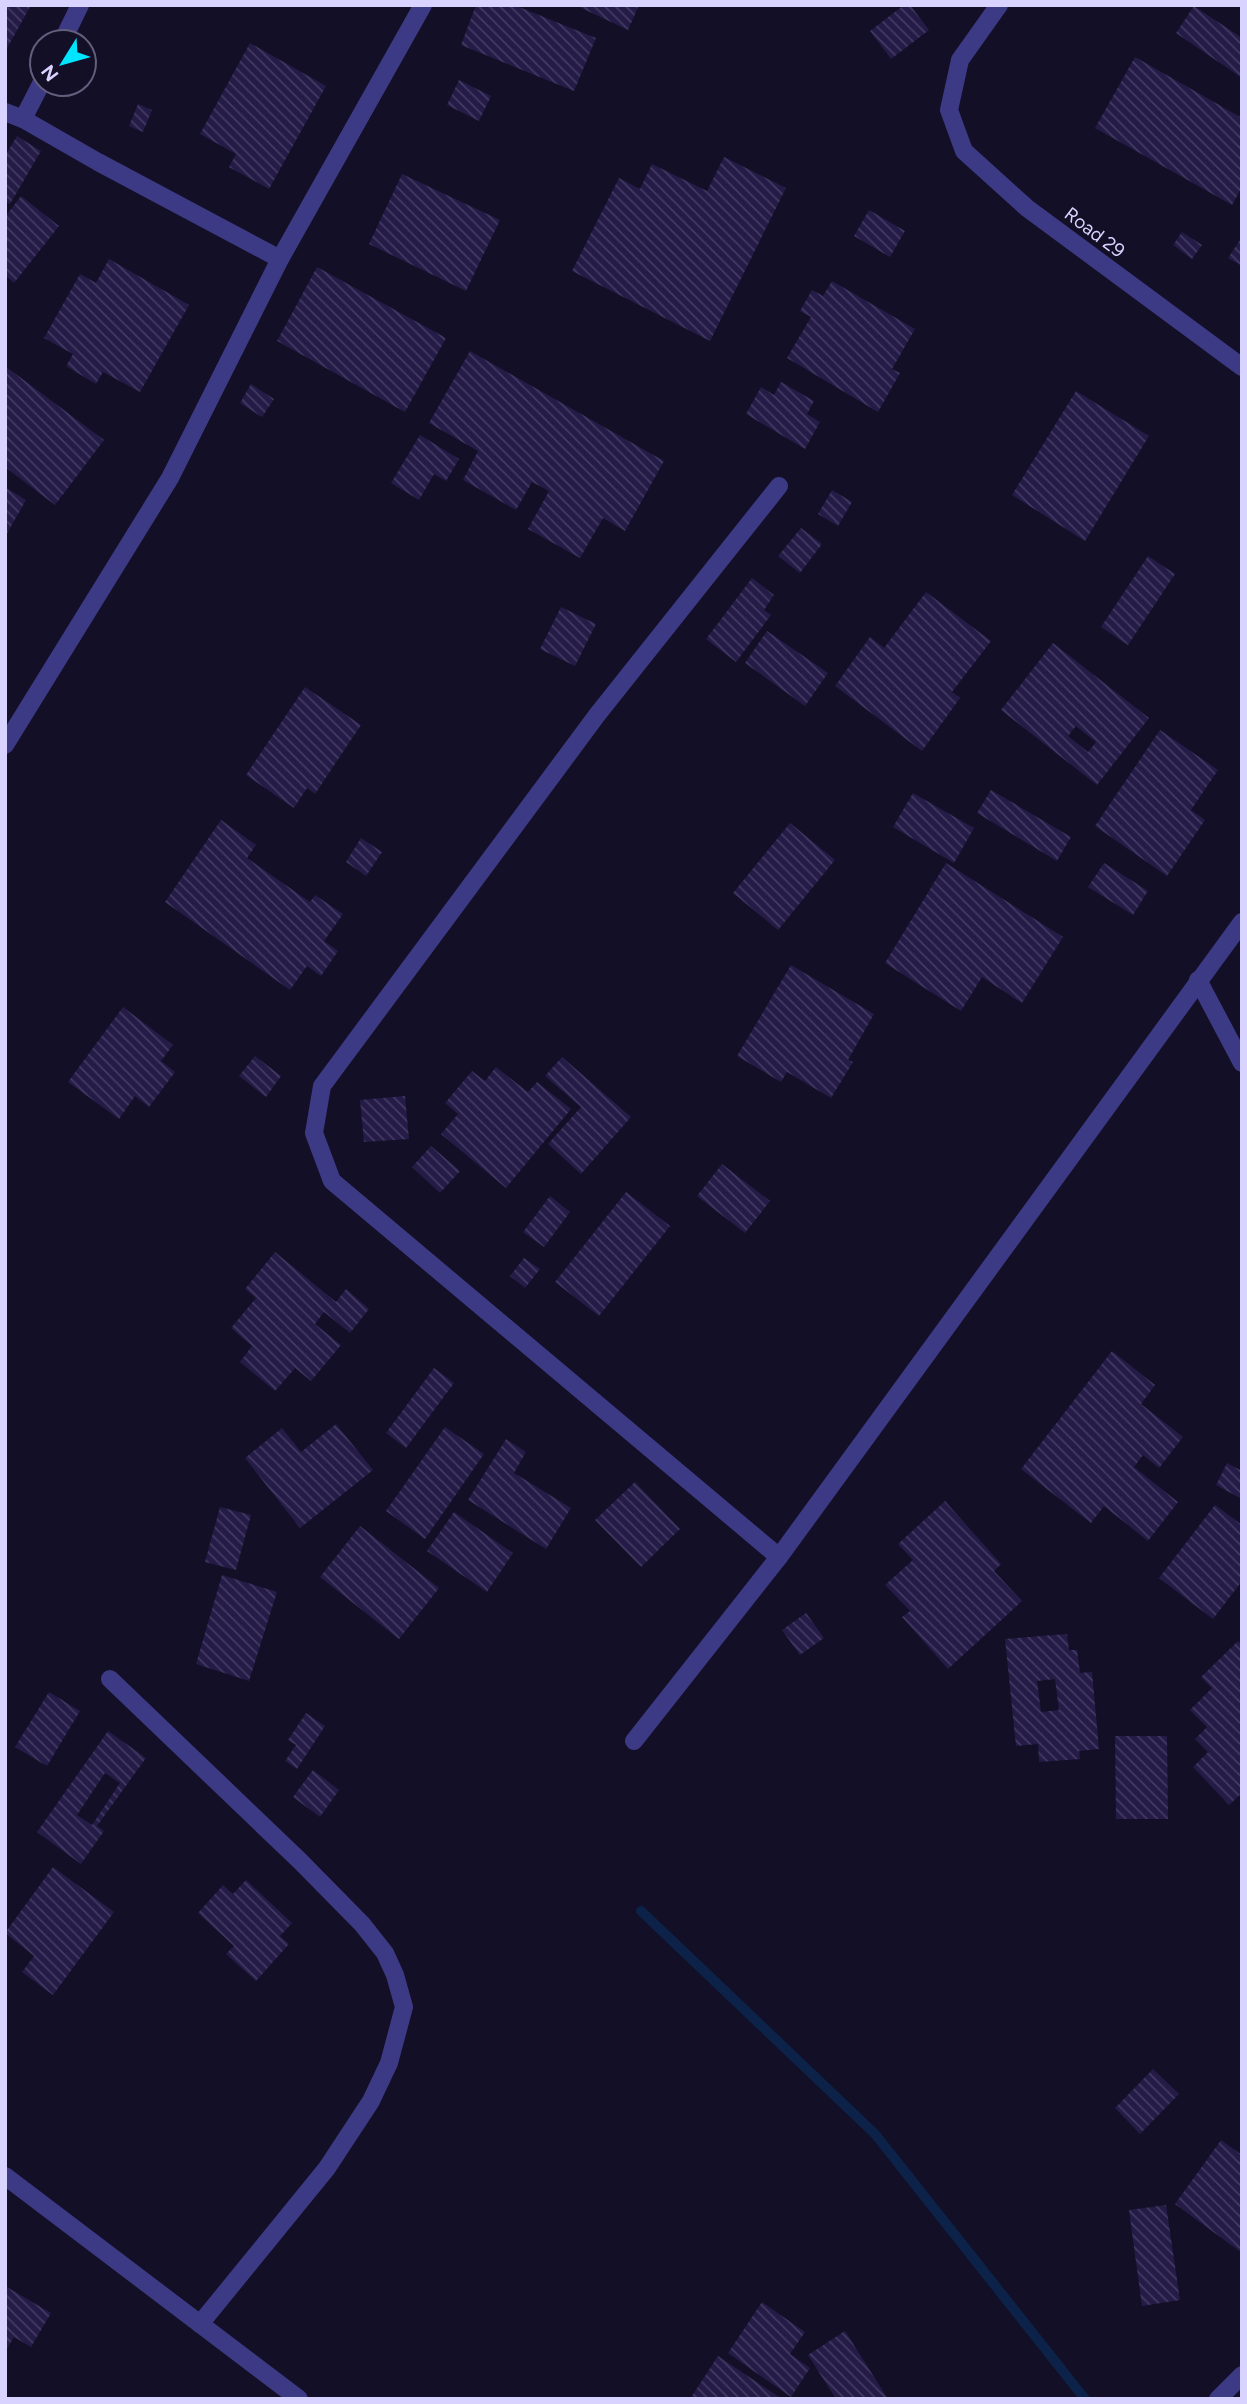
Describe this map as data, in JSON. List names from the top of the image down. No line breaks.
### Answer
{"streets":{"street":["Road 29"]},"north":"bottom left"}
